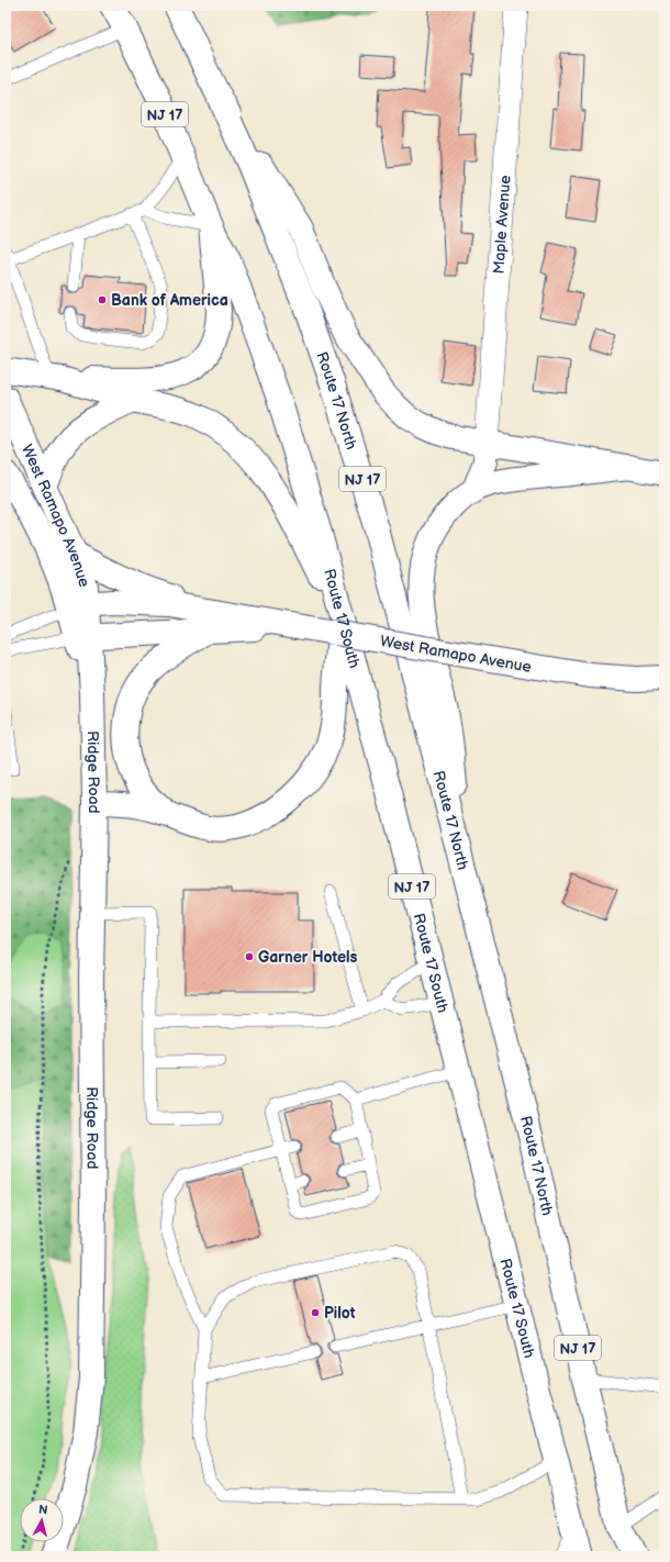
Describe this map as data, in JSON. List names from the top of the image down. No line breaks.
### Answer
{"streets":{"main road":["NJ 17","Route 17 North","West Ramapo Avenue","Route 17 South","Ridge Road"],"street":["Maple Avenue"]},"crossings":[["NJ 17","Route 17 North"],["NJ 17","Route 17 South"],["West Ramapo Avenue","Ridge Road"]],"places":["Bank of America","Garner Hotels","Pilot"],"north":"top"}
